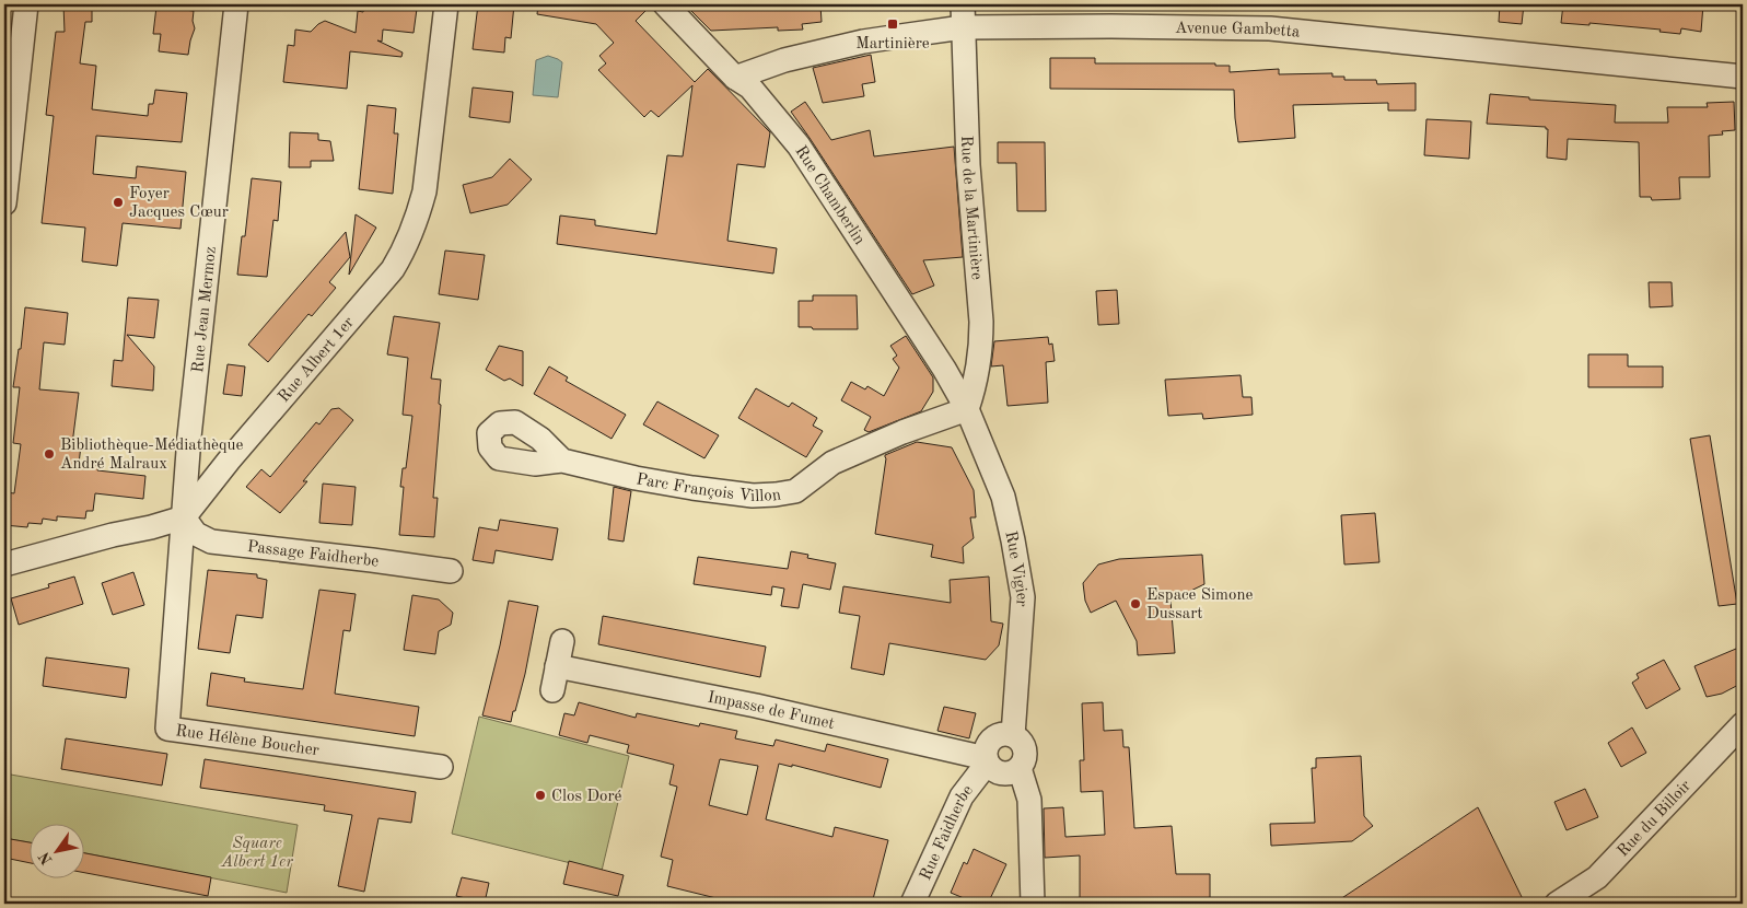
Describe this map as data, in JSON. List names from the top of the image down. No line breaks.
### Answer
{"streets":{"street":["Avenue Gambetta","Rue Chamberlin","Rue de la Martinière","Rue Jean Mermoz","Rue Albert 1er","Parc François Villon","Passage Faidherbe","Rue Vigier","Impasse de Fumet","Rue Hélène Boucher","Rue du Billoir","Rue Faidherbe"]},"crossings":[["Avenue Gambetta","Rue Chamberlin"],["Avenue Gambetta","Rue de la Martinière"],["Rue Chamberlin","Rue de la Martinière"],["Rue Chamberlin","Parc François Villon"],["Rue Chamberlin","Rue Vigier"],["Rue de la Martinière","Parc François Villon"],["Rue de la Martinière","Rue Vigier"],["Rue Jean Mermoz","Rue Albert 1er"],["Rue Jean Mermoz","Passage Faidherbe"],["Rue Jean Mermoz","Rue Hélène Boucher"],["Rue Albert 1er","Passage Faidherbe"],["Rue Albert 1er","Rue Hélène Boucher"],["Parc François Villon","Rue Vigier"],["Passage Faidherbe","Rue Hélène Boucher"],["Rue Vigier","Impasse de Fumet"],["Rue Vigier","Rue Faidherbe"],["Impasse de Fumet","Rue Faidherbe"]],"parks":["Square Albert 1er"],"places":{"transit":["Martinière"],"other":["Foyer Jacques Cœur","Bibliothèque-Médiathèque André Malraux","Espace Simone Dussart","Clos Doré"]},"north":"bottom left"}
